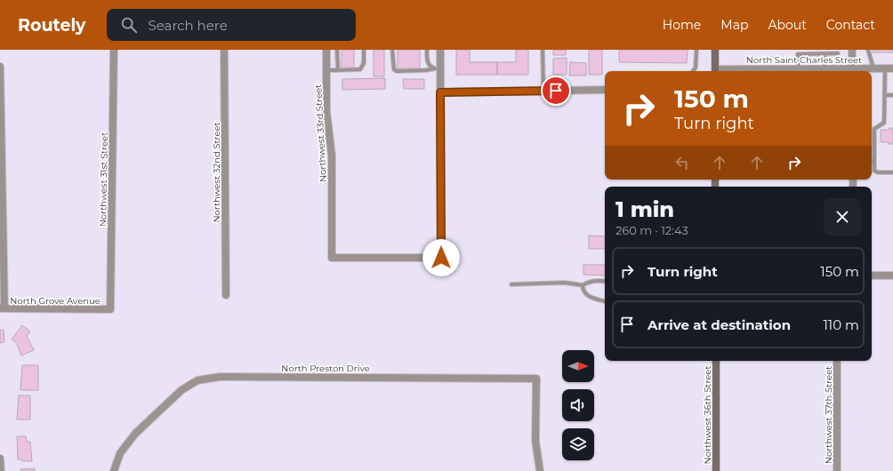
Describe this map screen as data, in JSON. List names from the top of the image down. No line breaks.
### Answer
{"streets":{"main road":["Northwest 36th Street"],"street":["North Saint Charles Street","Northwest 33rd Street","Northwest 32nd Street","Northwest 31st Street","North Grove Avenue","North Preston Drive","Northwest 37th Street"]},"crossings":[["Northwest 31st Street","North Grove Avenue"]],"north":"right","page":{"header":"Routely","search":"Search here","nav":["Home","Map","About","Contact"],"turn":["150 m","Turn right"],"heading":["1 min","260 m · 12:43"],"list":[{"name":"Turn right","value":"150 m"},{"name":"Arrive at destination","value":"110 m"}]}}
